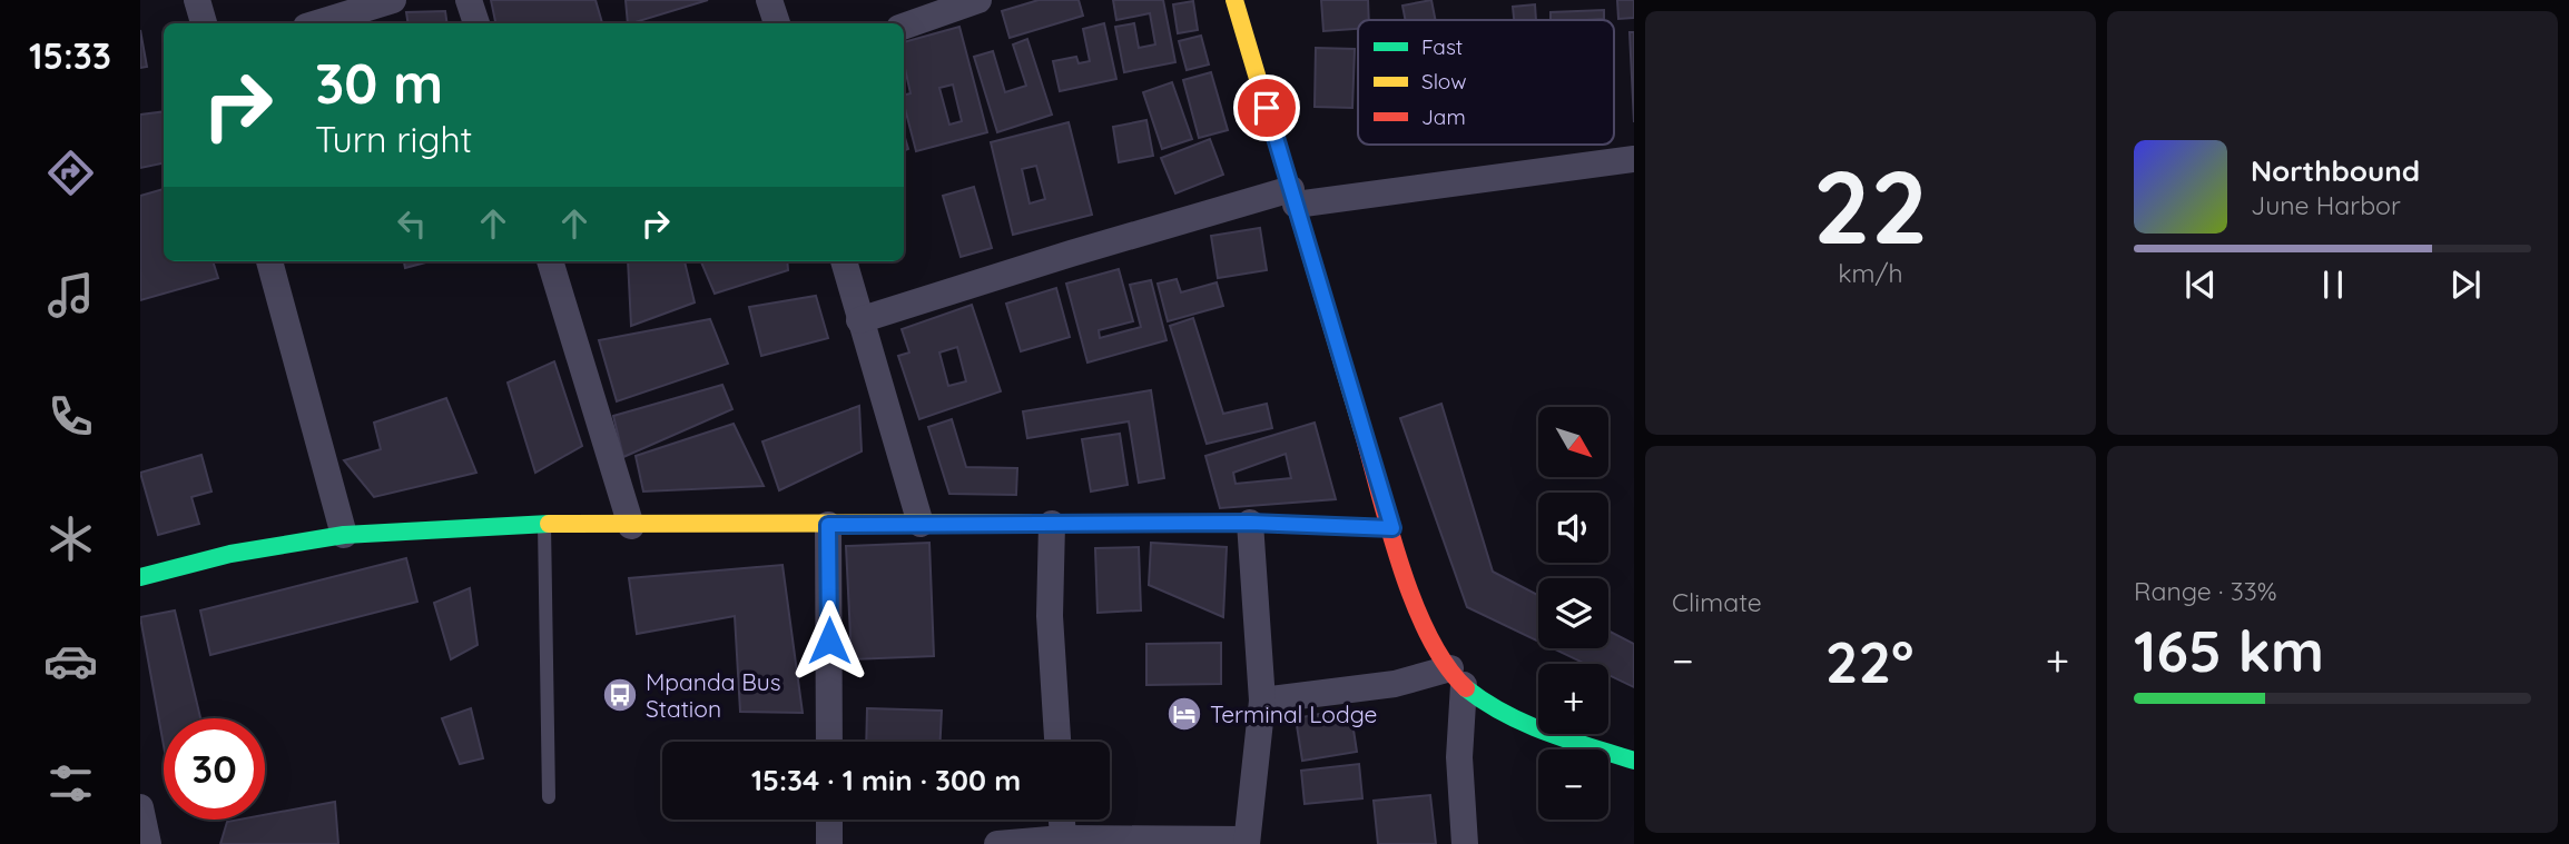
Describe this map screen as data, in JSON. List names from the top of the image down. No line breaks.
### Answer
{"places":{"bus stop":["Mpanda Bus Station"],"hotel":["Terminal Lodge"]},"legend":["Fast","Slow","Jam"],"north":"bottom right","page":{"tabs":"15:33","tile":[["22","km/h"],"Climate",["Range · 33%","165 km"]],"turn":["30 m","Turn right"],"song":["Northbound","June Harbor"],"map_buttons":["+","−"],"heat":["−","22°","+"],"limit":"30","trip":"15:34 · 1 min · 300 m"}}
